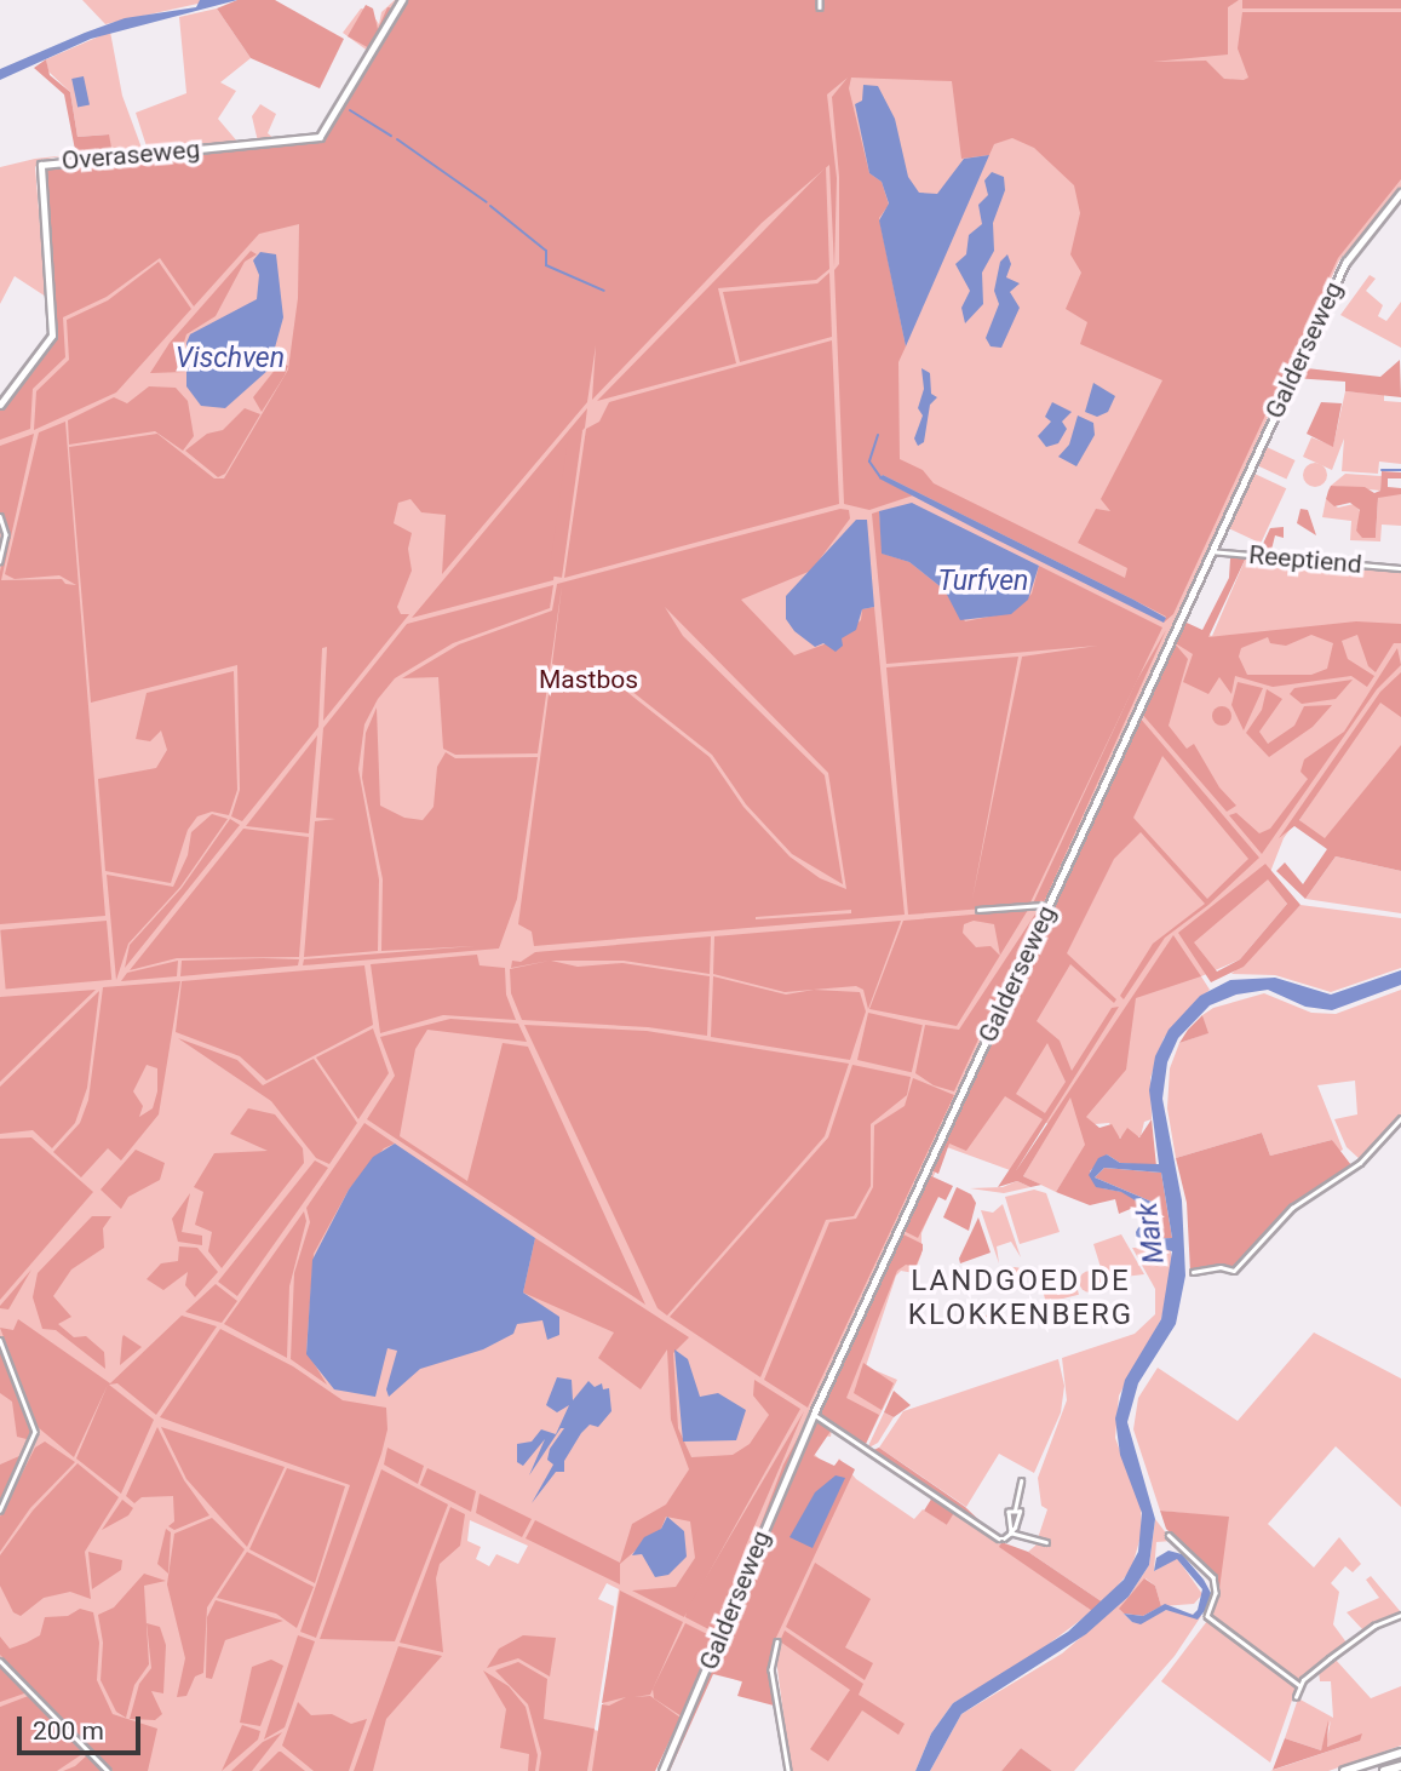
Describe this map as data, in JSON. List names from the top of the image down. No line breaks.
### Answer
{"streets":{"street":["Overaseweg","Galderseweg","Reeptiend"]},"crossings":[["Galderseweg","Reeptiend"]],"districts":["LANDGOED DE KLOKKENBERG"],"water":["Vischven","Turfven","Mark"],"parks":["Mastbos"],"scale_bar":"200 m"}
